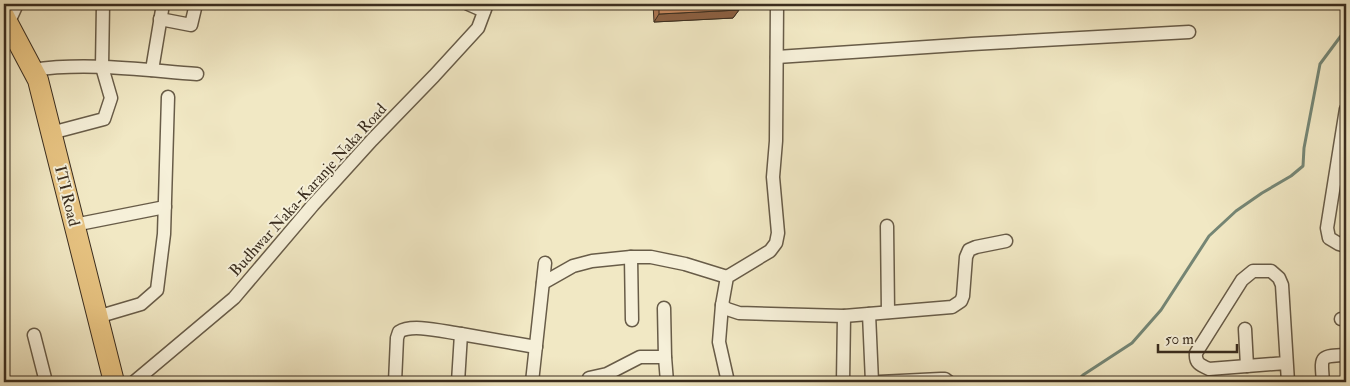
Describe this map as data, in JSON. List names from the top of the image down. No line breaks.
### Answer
{"streets":{"main road":["ITI Road"],"street":["Budhwar Naka-Karanje Naka Road"]},"scale_bar":"50 m"}
